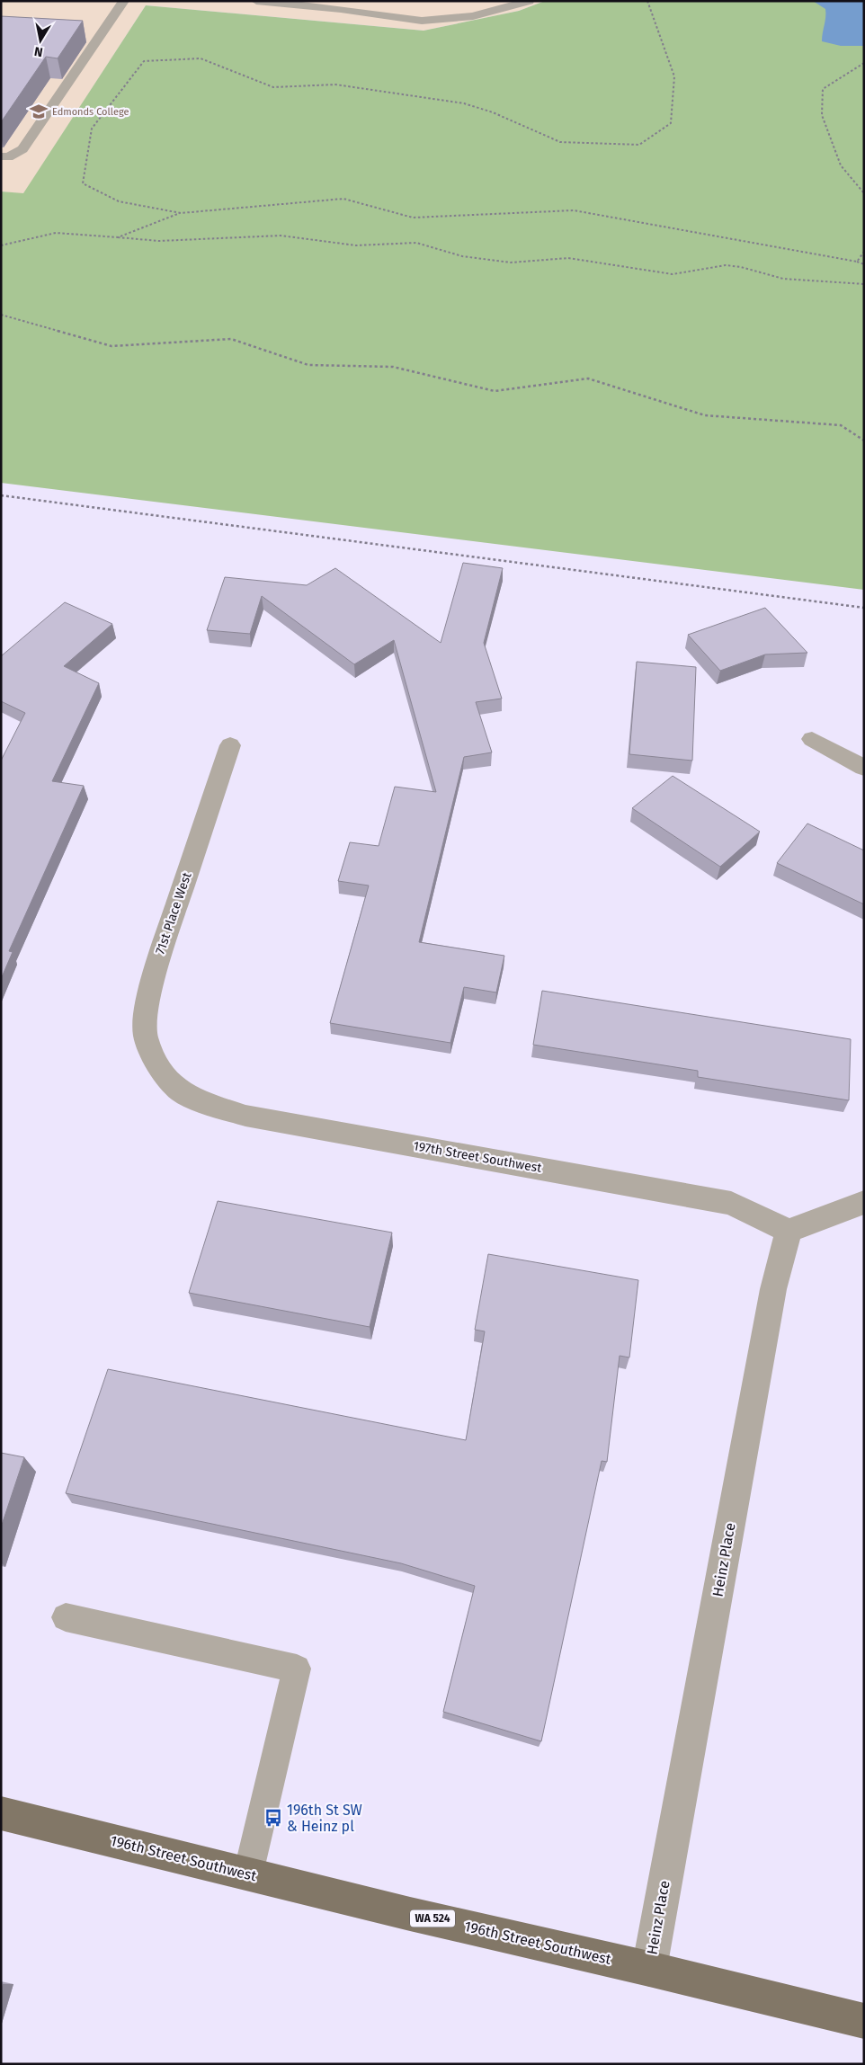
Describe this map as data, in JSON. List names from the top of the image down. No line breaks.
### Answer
{"streets":{"main road":["196th Street Southwest","WA 524"],"street":["71st Place West","197th Street Southwest","Heinz Place"]},"crossings":[["71st Place West","197th Street Southwest"],["197th Street Southwest","Heinz Place"],["Heinz Place","196th Street Southwest"]],"places":{"school or university":["Edmonds College"],"bus stop":["196th St SW & Heinz pl"]},"north":"bottom"}
